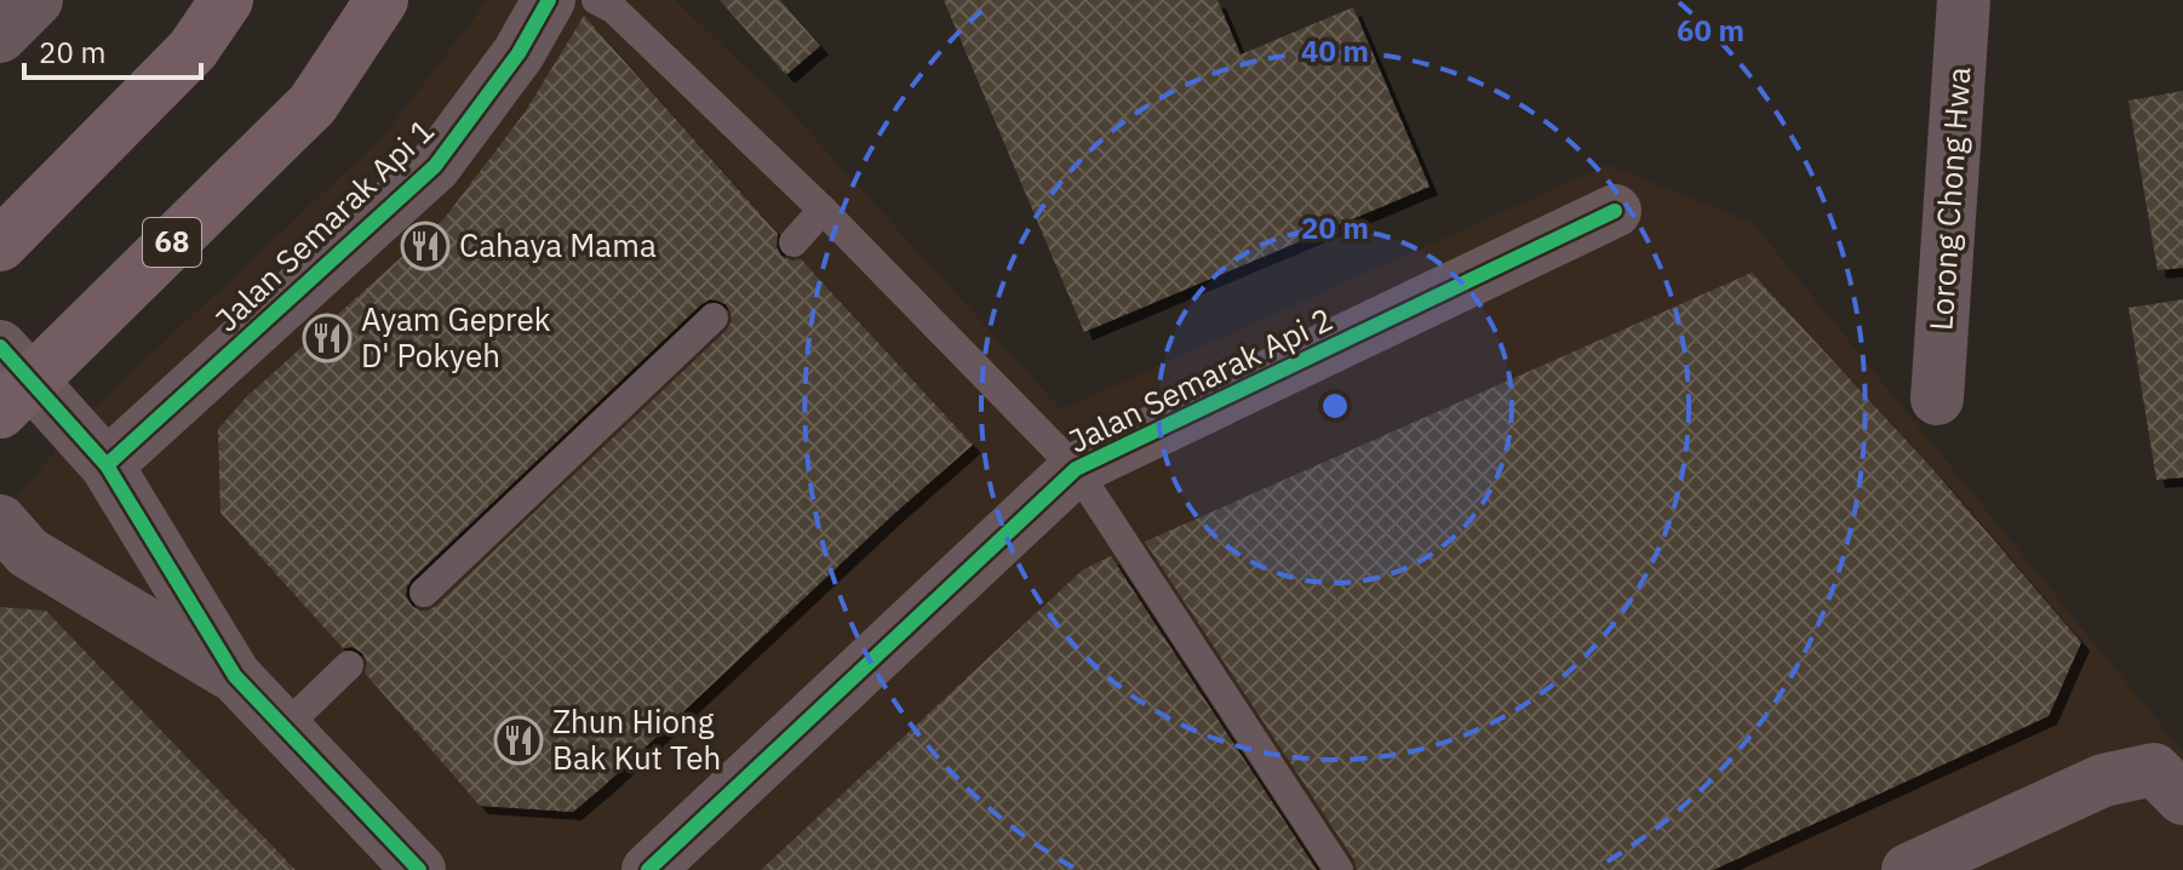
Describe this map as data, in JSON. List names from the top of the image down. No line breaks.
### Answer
{"streets":{"main road":["68"],"street":["Lorong Chong Hwa","Jalan Semarak Api 1","Jalan Semarak Api 2"]},"places":{"restaurant":["Cahaya Mama","Ayam Geprek D' Pokyeh","Zhun Hiong Bak Kut Teh"]},"scale_bar":"20 m","rings":["60 m","40 m","20 m"]}
